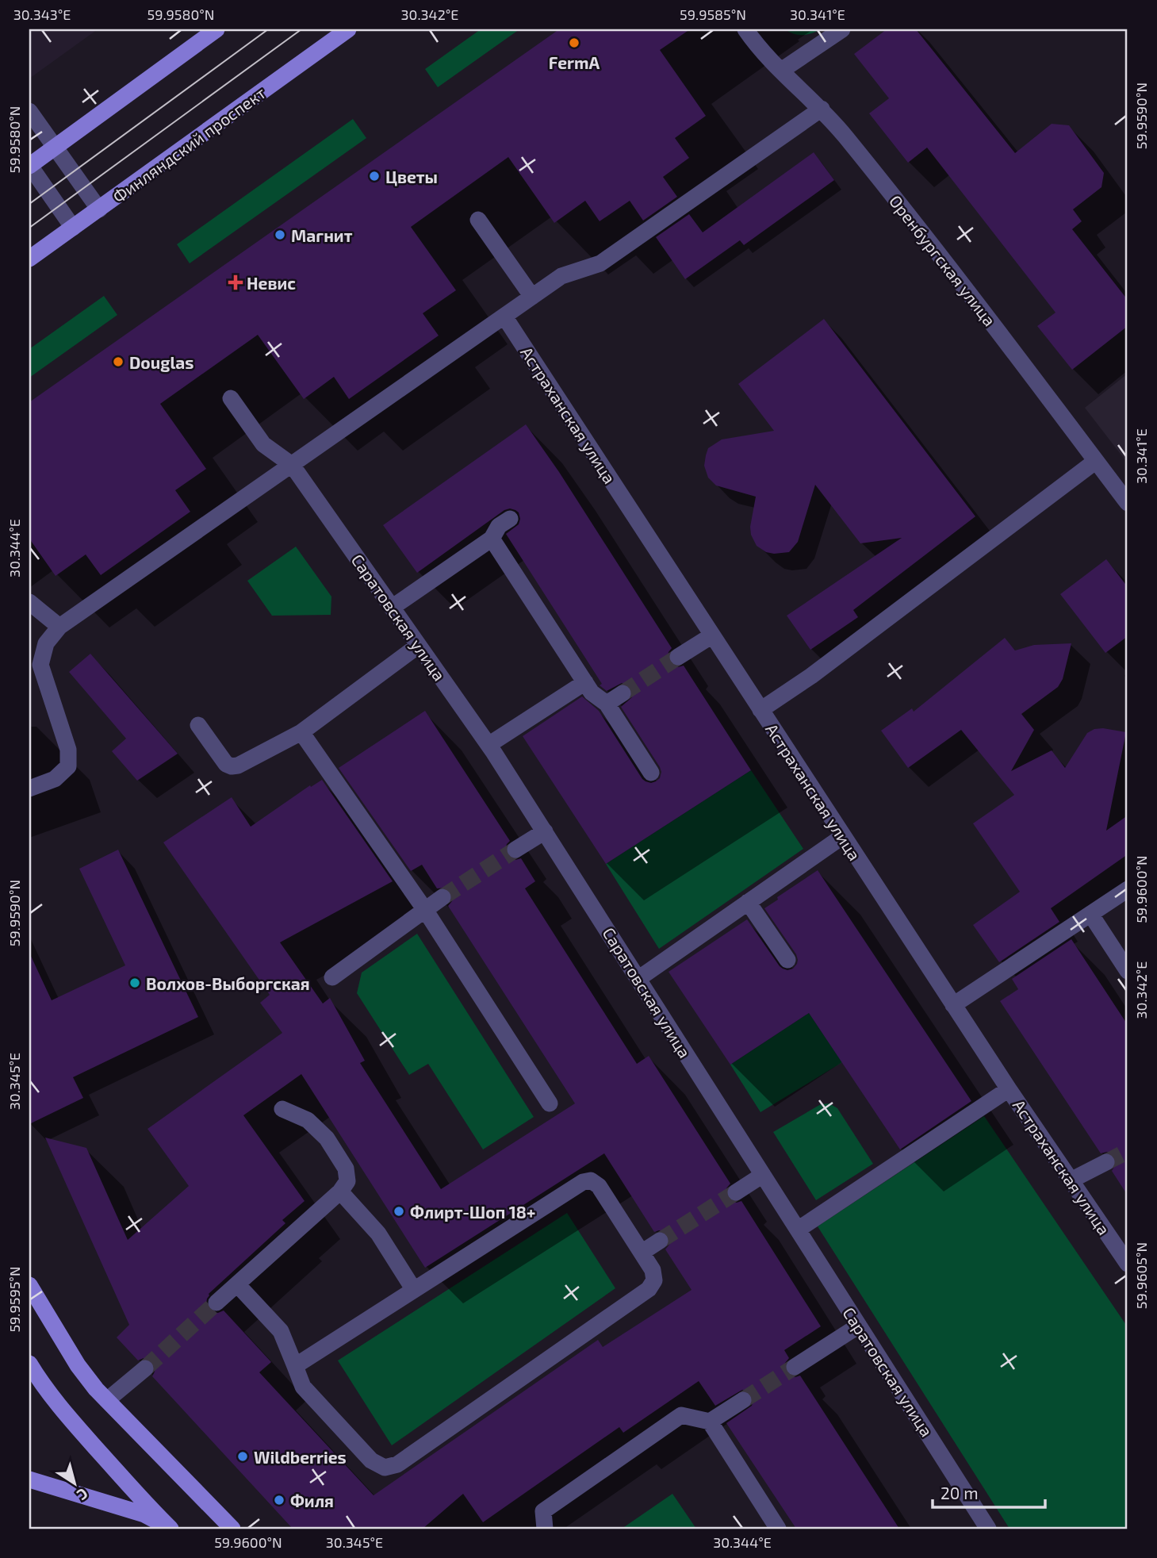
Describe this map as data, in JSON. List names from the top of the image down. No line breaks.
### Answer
{"streets":{"main road":["Финляндский проспект"],"street":["Оренбургская улица","Астраханская улица","Саратовская улица"]},"places":{"other":["FermA","Цветы","Магнит","Douglas","Волхов-Выборгская","Флирт-Шоп 18+","Wildberries","Филя"],"health":["Невис"]},"scale_bar":"20 m","north":"bottom right","coordinates":["30.343°E","59.9580°N","30.342°E","59.9585°N","30.341°E","59.9590°N","30.344°E","59.9600°N","30.345°E","59.9605°N","59.9595°N"]}
